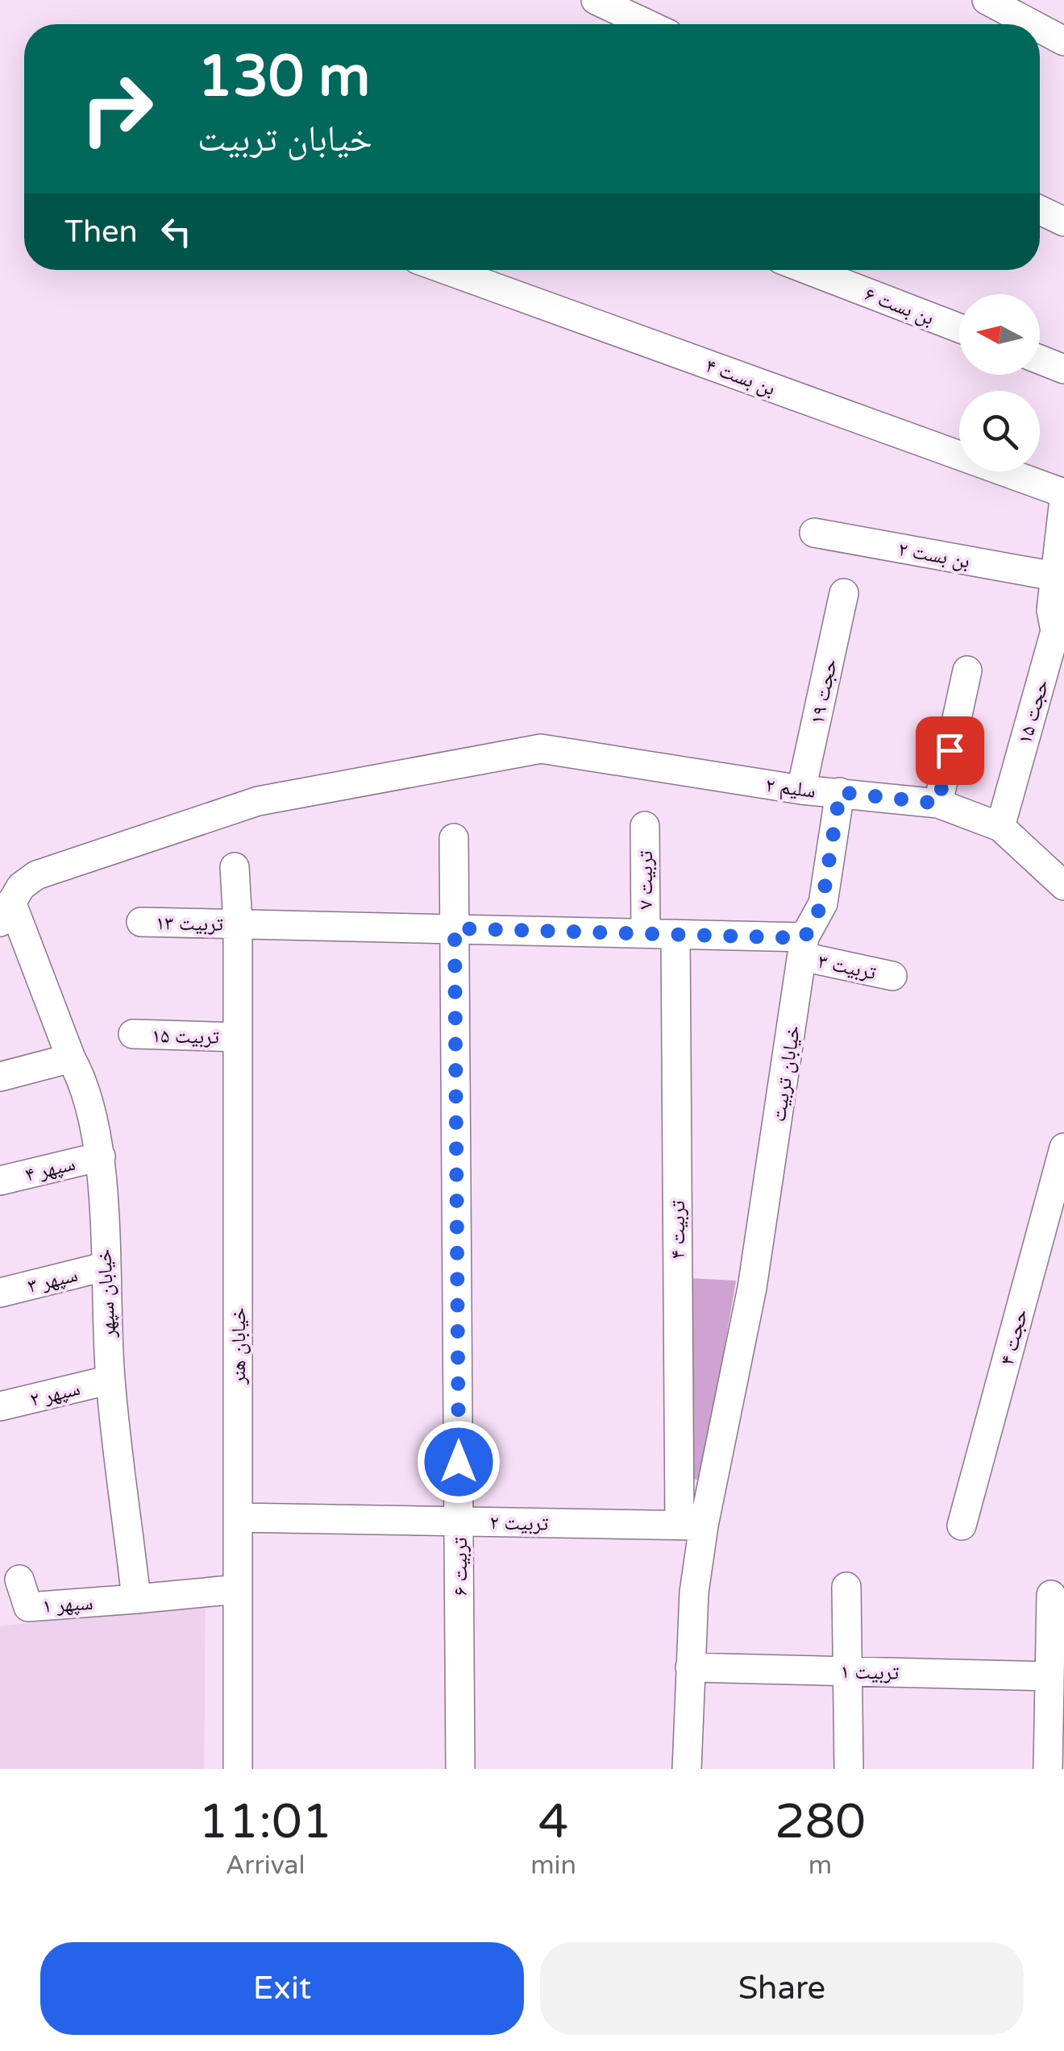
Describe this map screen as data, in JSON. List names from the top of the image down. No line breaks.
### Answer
{"streets":{"street":["بن بست ۶","بن بست ۴","بن بست ۲","حجت ۱۹","حجت ۱۵","سلیم ۲","تربیت ۷","تربیت ۱۳","تربیت ۳","تربیت ۱۵","خیابان تربیت","سپهر ۴","تربیت ۴","سپهر ۳","خیابان سپهر","حجت ۴","خیابان هنر","سپهر ۲","تربیت ۲","تربیت ۶","سپهر ۱","تربیت ۱"]},"crossings":[["بن بست ۲","حجت ۱۵"],["حجت ۱۹","سلیم ۲"],["حجت ۱۵","سلیم ۲"],["سلیم ۲","خیابان تربیت"],["سلیم ۲","خیابان سپهر"],["تربیت ۱۳","خیابان هنر"],["تربیت ۳","خیابان تربیت"],["تربیت ۱۵","خیابان هنر"],["خیابان تربیت","تربیت ۴"],["خیابان تربیت","تربیت ۲"],["خیابان تربیت","تربیت ۱"],["سپهر ۴","خیابان سپهر"],["تربیت ۴","تربیت ۲"],["سپهر ۳","خیابان سپهر"],["خیابان سپهر","سپهر ۲"],["خیابان سپهر","سپهر ۱"],["خیابان هنر","تربیت ۲"],["تربیت ۲","تربیت ۶"]],"north":"left","page":{"turn":["130 m","خیابان تربیت"],"then":"Then","eta":["11:01","Arrival","4","min","280","m"],"buttons":["Exit","Share"]}}
